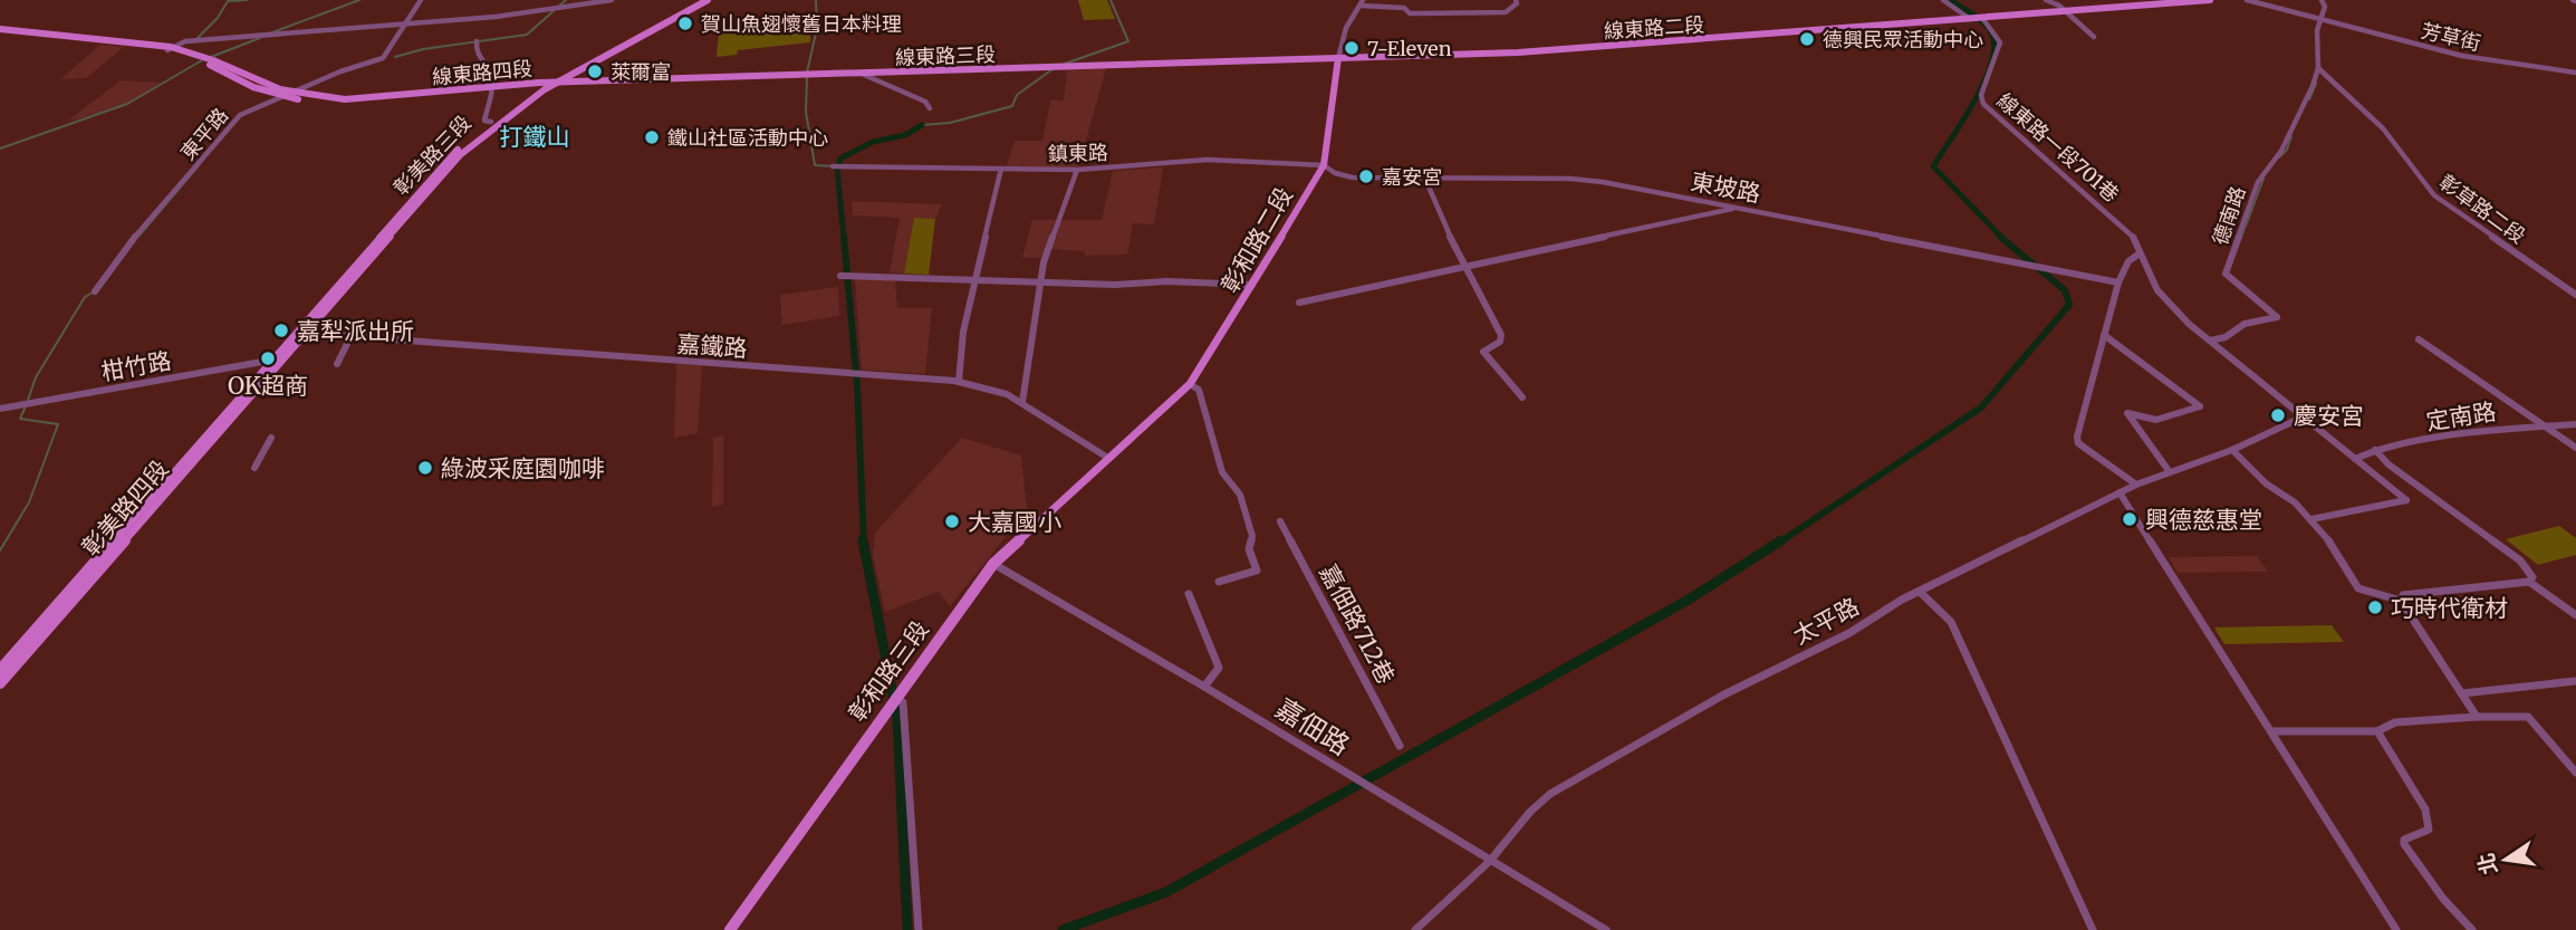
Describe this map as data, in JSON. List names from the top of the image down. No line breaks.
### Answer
{"streets":{"main road":["線東路二段","線東路三段","線東路四段","彰美路三段","彰和路二段","彰美路四段","彰和路三段"],"street":["芳草街","東平路","線東路一段701巷","鎮東路","東坡路","彰草路二段","德南路","嘉鐵路","柑竹路","定南路","太平路","嘉佃路712巷","嘉佃路"]},"crossings":[["線東路二段","線東路三段"],["線東路二段","線東路一段701巷"],["線東路二段","彰和路二段"],["線東路三段","線東路四段"],["線東路三段","彰美路三段"],["線東路三段","彰和路二段"],["線東路四段","東平路"],["線東路四段","彰美路三段"],["鎮東路","東坡路"],["鎮東路","彰和路二段"],["彰美路三段","嘉鐵路"],["彰美路三段","柑竹路"],["彰美路三段","彰美路四段"],["東坡路","彰和路二段"],["彰草路二段","德南路"],["彰和路二段","嘉鐵路"],["彰和路二段","彰和路三段"],["嘉鐵路","彰和路三段"],["柑竹路","彰美路四段"],["太平路","嘉佃路"],["彰和路三段","嘉佃路"]],"districts":["打鐵山"],"places":["賀山魚翅懷舊日本料理","德興民眾活動中心","7-Eleven","萊爾富","鐵山社區活動中心","嘉安宮","嘉犁派出所","OK超商","慶安宮","綠波采庭園咖啡","興德慈惠堂","大嘉國小","巧時代衛材"],"north":"left"}
